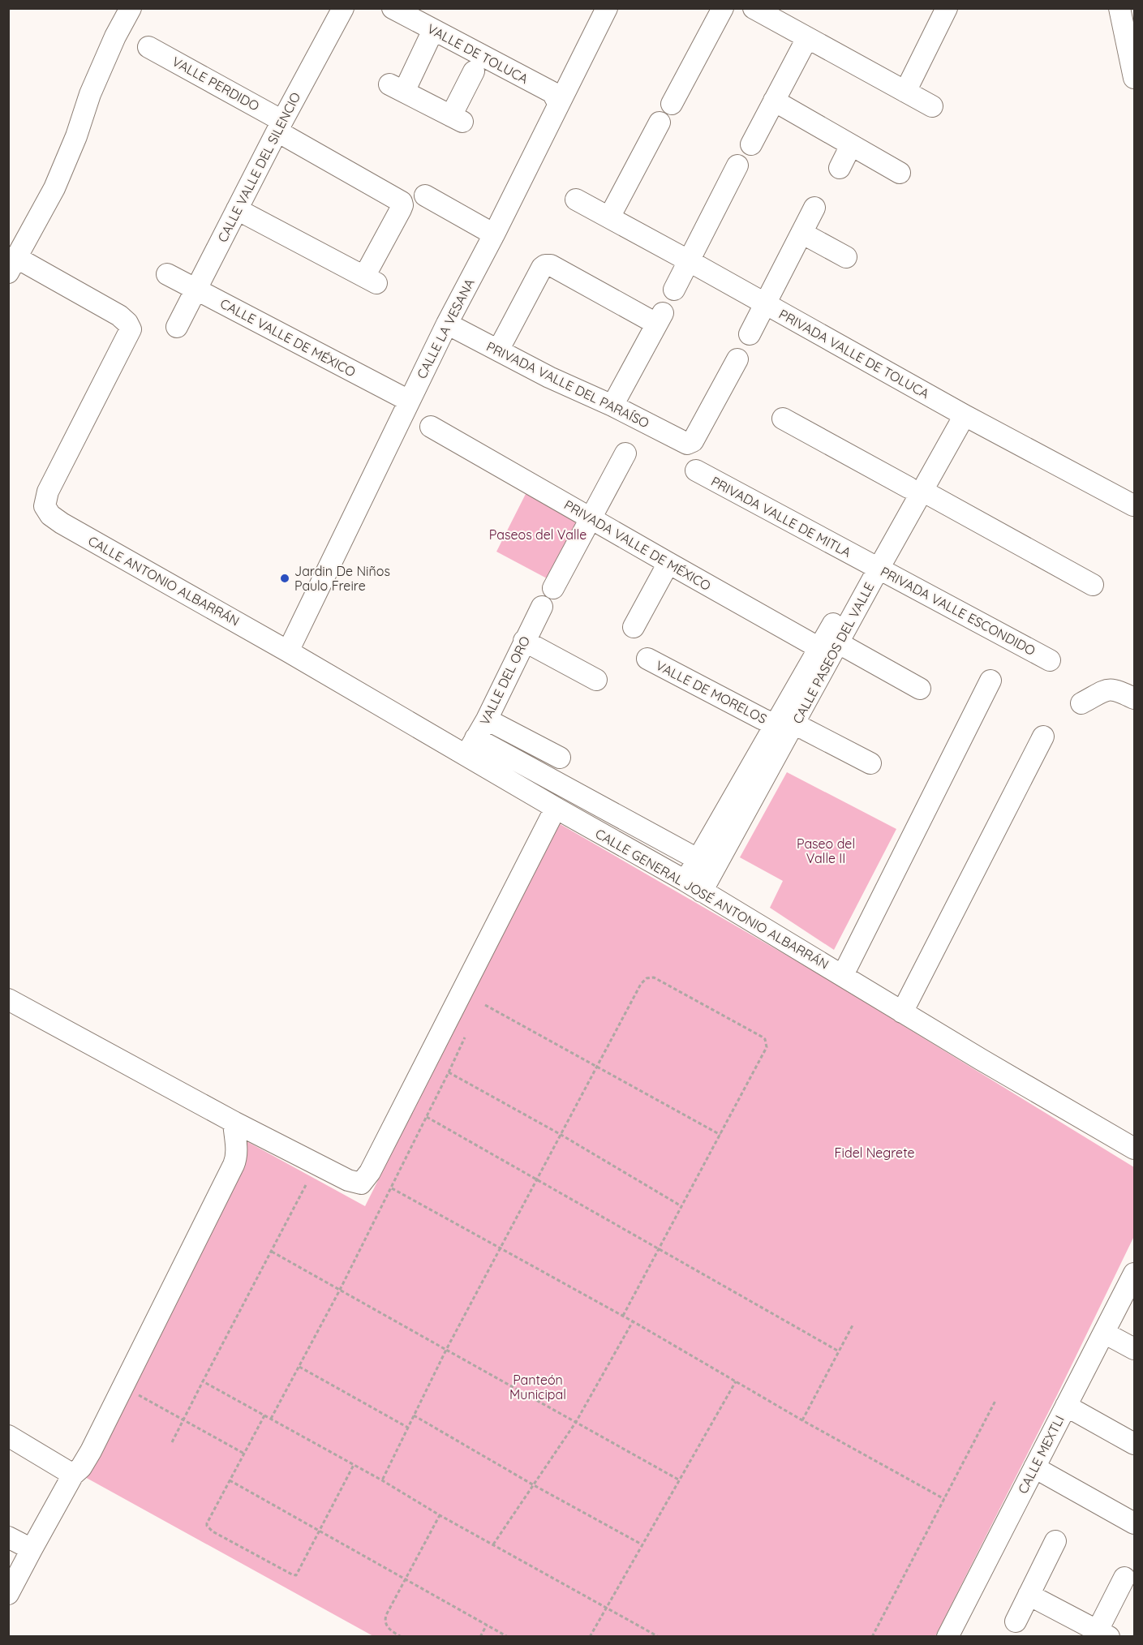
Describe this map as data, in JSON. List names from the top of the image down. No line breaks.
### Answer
{"streets":{"street":["VALLE DE TOLUCA","VALLE PERDIDO","CALLE VALLE DEL SILENCIO","CALLE LA VESANA","CALLE VALLE DE MÉXICO","PRIVADA VALLE DE TOLUCA","PRIVADA VALLE DEL PARAÍSO","PRIVADA VALLE DE MITLA","PRIVADA VALLE DE MÉXICO","CALLE ANTONIO ALBARRÁN","PRIVADA VALLE ESCONDIDO","CALLE PASEOS DEL VALLE","VALLE DEL ORO","VALLE DE MORELOS","CALLE GENERAL JOSÉ ANTONIO ALBARRÁN","CALLE MEXTLI"]},"crossings":[["VALLE DE TOLUCA","CALLE LA VESANA"],["VALLE PERDIDO","CALLE VALLE DEL SILENCIO"],["CALLE VALLE DEL SILENCIO","CALLE VALLE DE MÉXICO"],["CALLE LA VESANA","CALLE VALLE DE MÉXICO"],["CALLE LA VESANA","PRIVADA VALLE DEL PARAÍSO"],["CALLE LA VESANA","CALLE ANTONIO ALBARRÁN"],["CALLE LA VESANA","CALLE GENERAL JOSÉ ANTONIO ALBARRÁN"],["PRIVADA VALLE DE TOLUCA","CALLE PASEOS DEL VALLE"],["PRIVADA VALLE DE MITLA","PRIVADA VALLE ESCONDIDO"],["PRIVADA VALLE DE MITLA","CALLE PASEOS DEL VALLE"],["PRIVADA VALLE DE MÉXICO","CALLE PASEOS DEL VALLE"],["CALLE ANTONIO ALBARRÁN","CALLE GENERAL JOSÉ ANTONIO ALBARRÁN"],["PRIVADA VALLE ESCONDIDO","CALLE PASEOS DEL VALLE"],["CALLE PASEOS DEL VALLE","VALLE DE MORELOS"],["CALLE PASEOS DEL VALLE","CALLE GENERAL JOSÉ ANTONIO ALBARRÁN"],["VALLE DEL ORO","CALLE GENERAL JOSÉ ANTONIO ALBARRÁN"]],"parks":["Paseos del Valle","Paseo del Valle II","Fidel Negrete","Panteón Municipal"],"places":["Jardin De Niños Paulo Freire"]}
